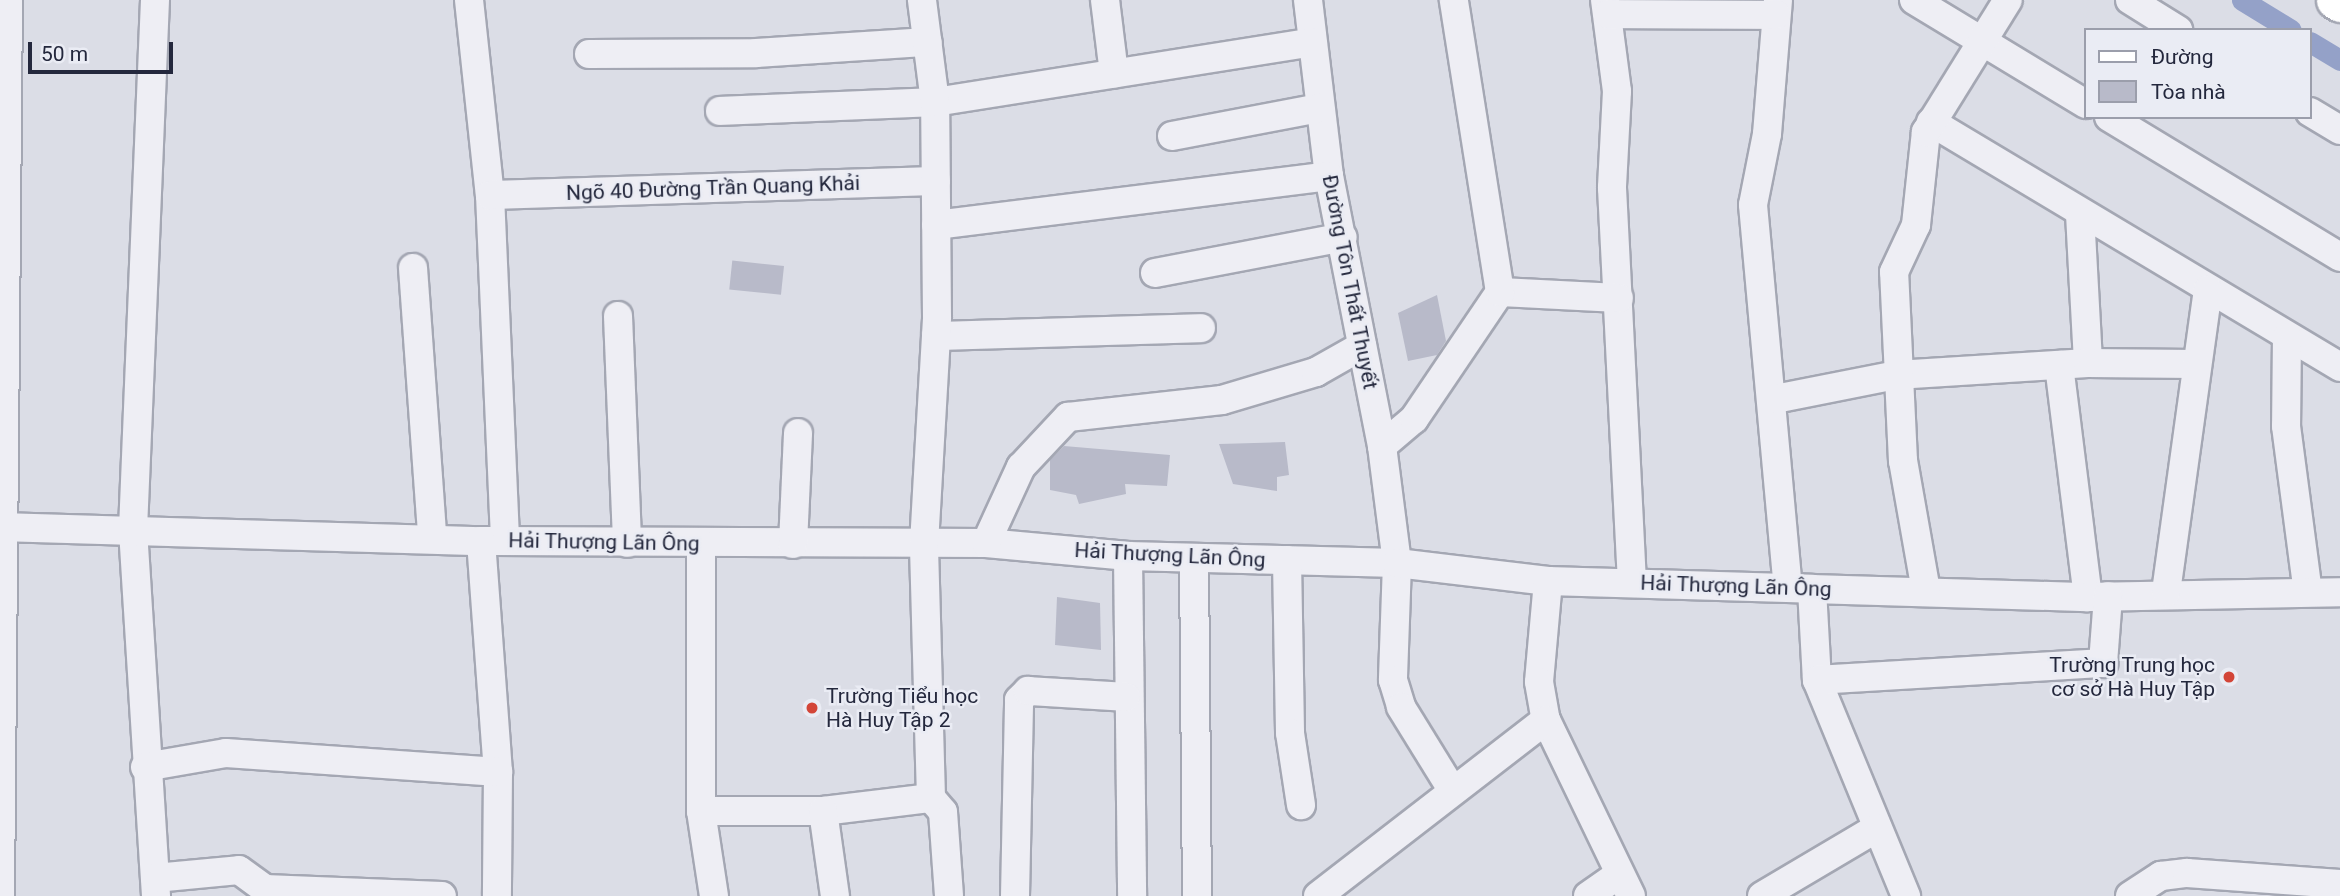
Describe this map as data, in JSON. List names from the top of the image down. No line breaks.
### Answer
{"streets":{"street":["Ngõ 40 Đường Trần Quang Khải","Đường Tôn Thất Thuyết","Hải Thượng Lãn Ông"]},"crossings":[["Đường Tôn Thất Thuyết","Hải Thượng Lãn Ông"]],"places":["Trường Trung học cơ sở Hà Huy Tập","Trường Tiểu học Hà Huy Tập 2"],"legend":["Đường","Tòa nhà"],"scale_bar":"50 m"}
